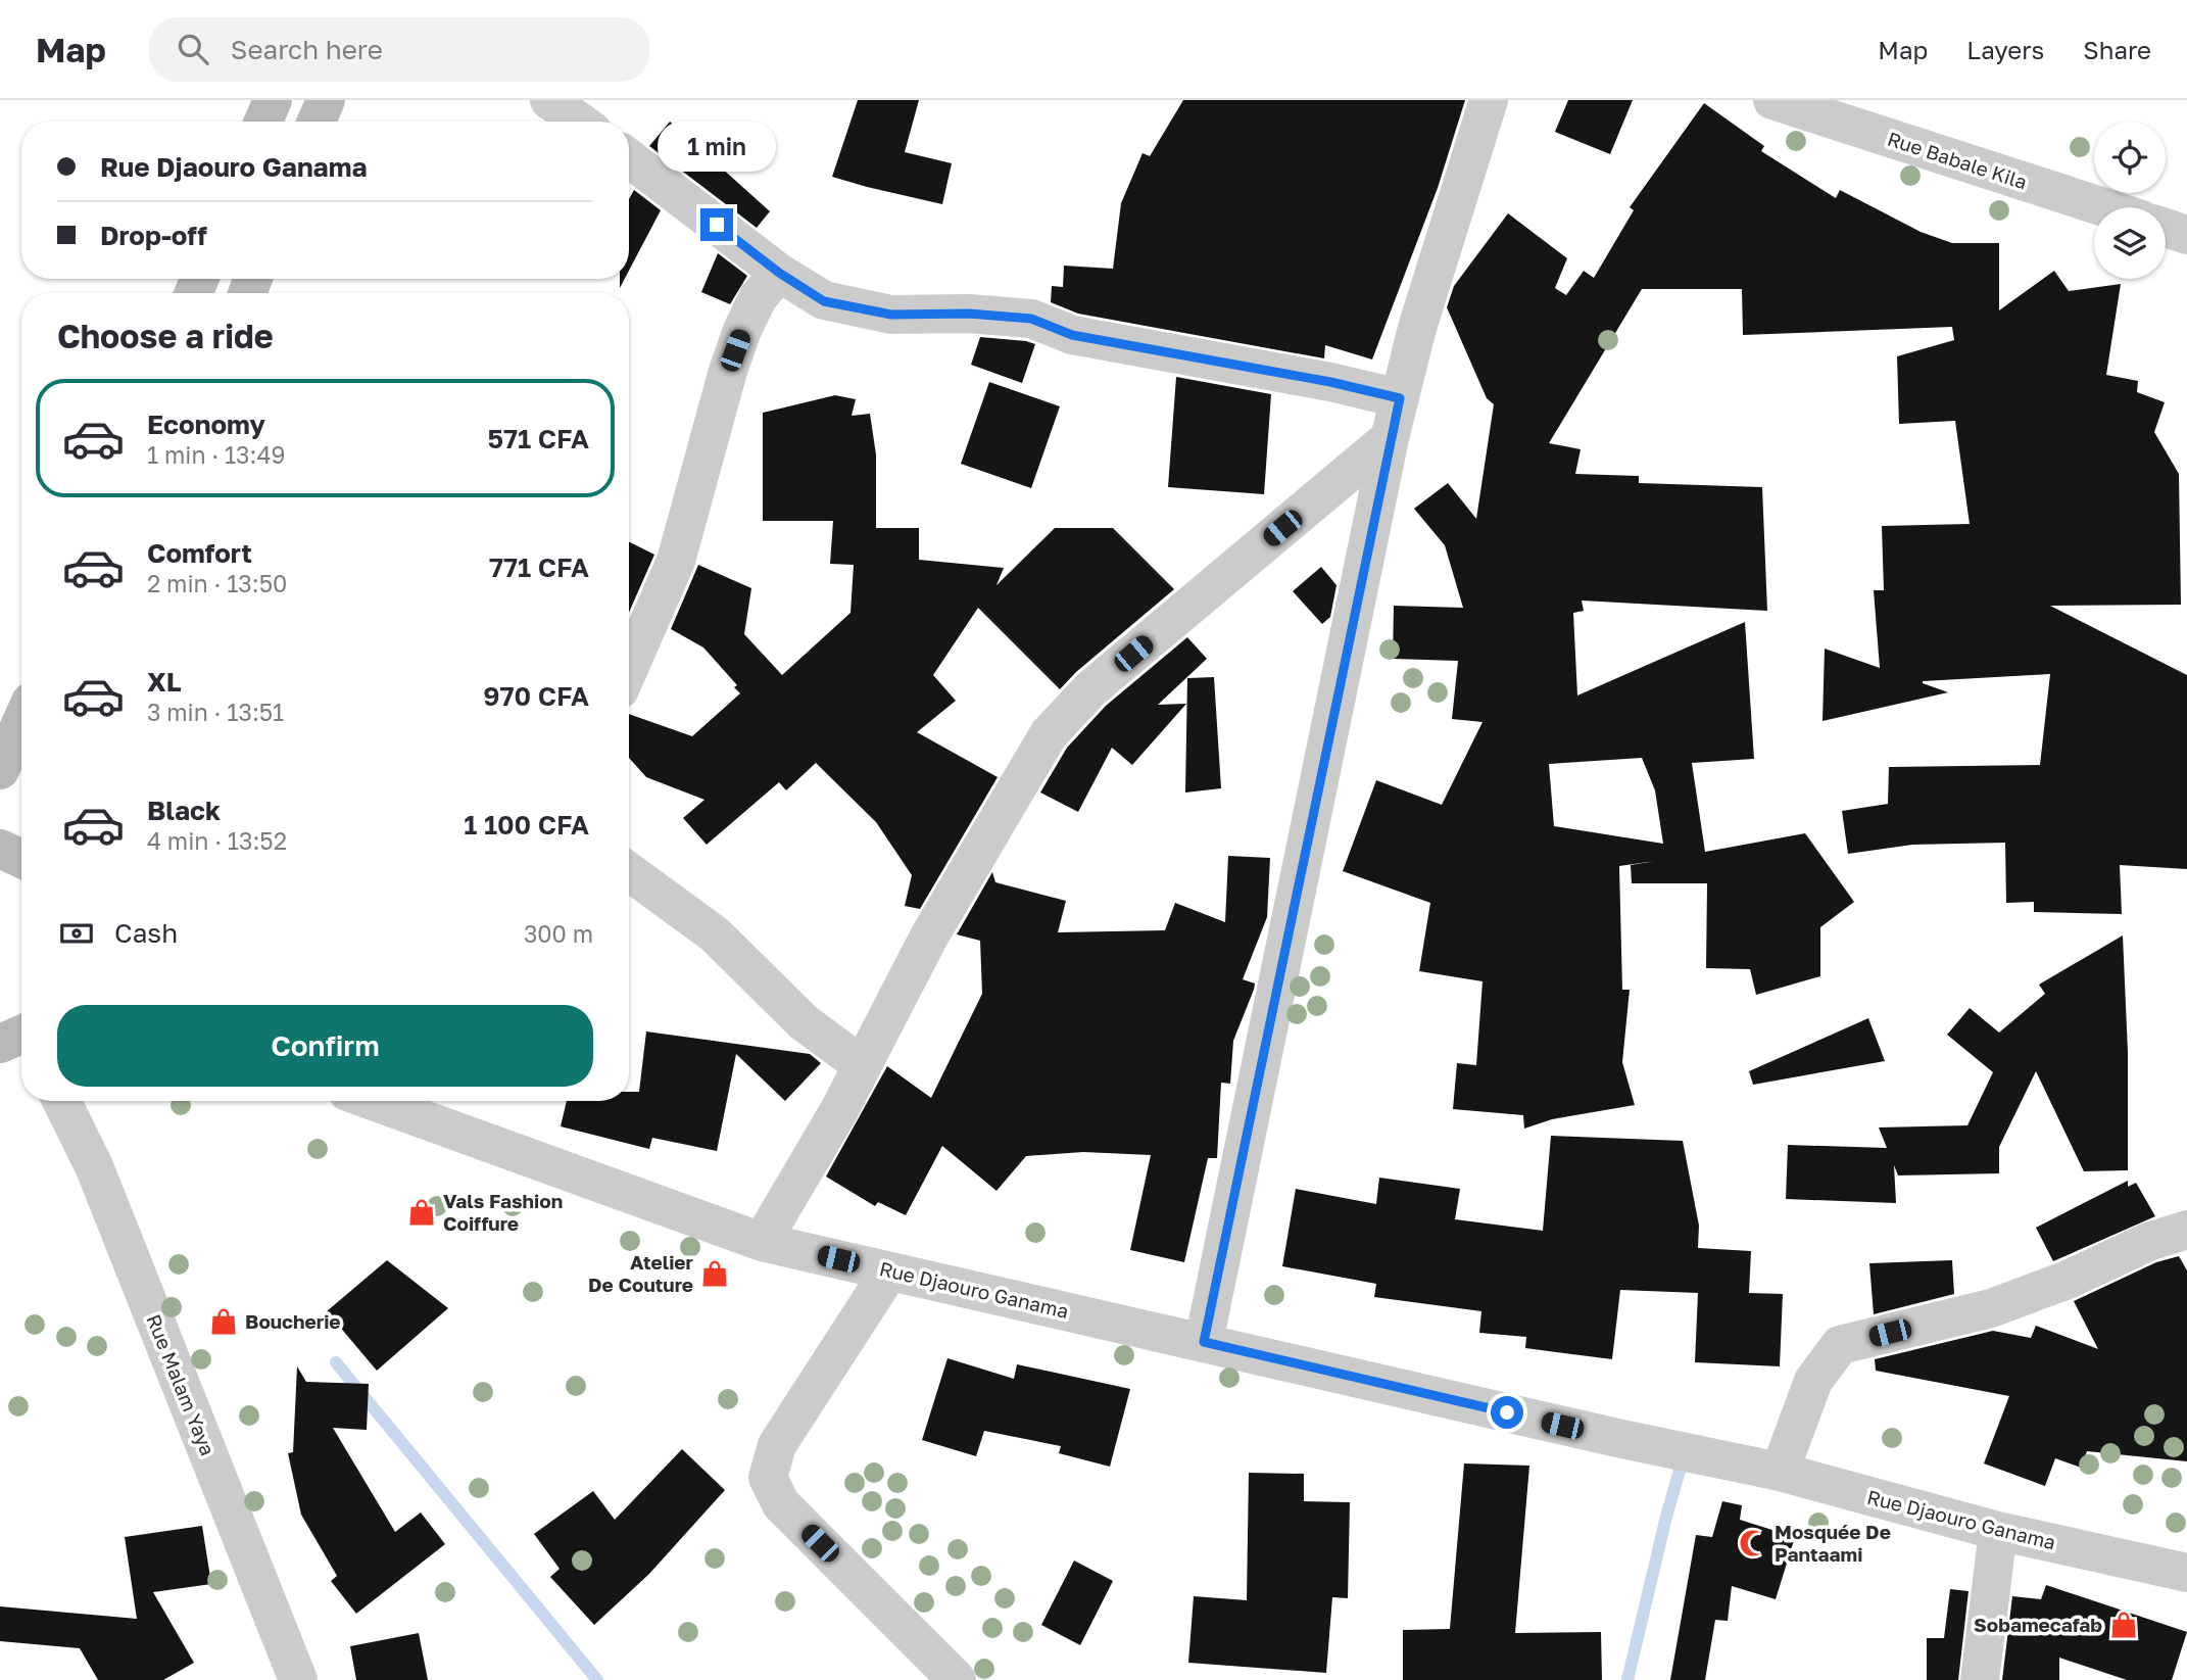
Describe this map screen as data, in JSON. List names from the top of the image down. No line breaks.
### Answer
{"streets":{"street":["Rue Babale Kila","Rue Djaouro Ganama","Rue Malam Yaya"]},"places":{"shop":["Vals Fashion Coiffure","Atelier De Couture","Boucherie","Sobamecafab"],"mosque":["Mosquée De Pantaami"]},"page":{"header":"Map","search":"Search here","nav":["Map","Layers","Share"],"bubble":"1 min","banner":["Rue Djaouro Ganama","Drop-off"],"heading":"Choose a ride","list":[{"name":"Economy","note":"1 min · 13:49","value":"571 CFA"},{"name":"Comfort","note":"2 min · 13:50","value":"771 CFA"},{"name":"XL","note":"3 min · 13:51","value":"970 CFA"},{"name":"Black","note":"4 min · 13:52","value":"1 100 CFA"}],"pay":["Cash","300 m"],"buttons":"Confirm"}}
